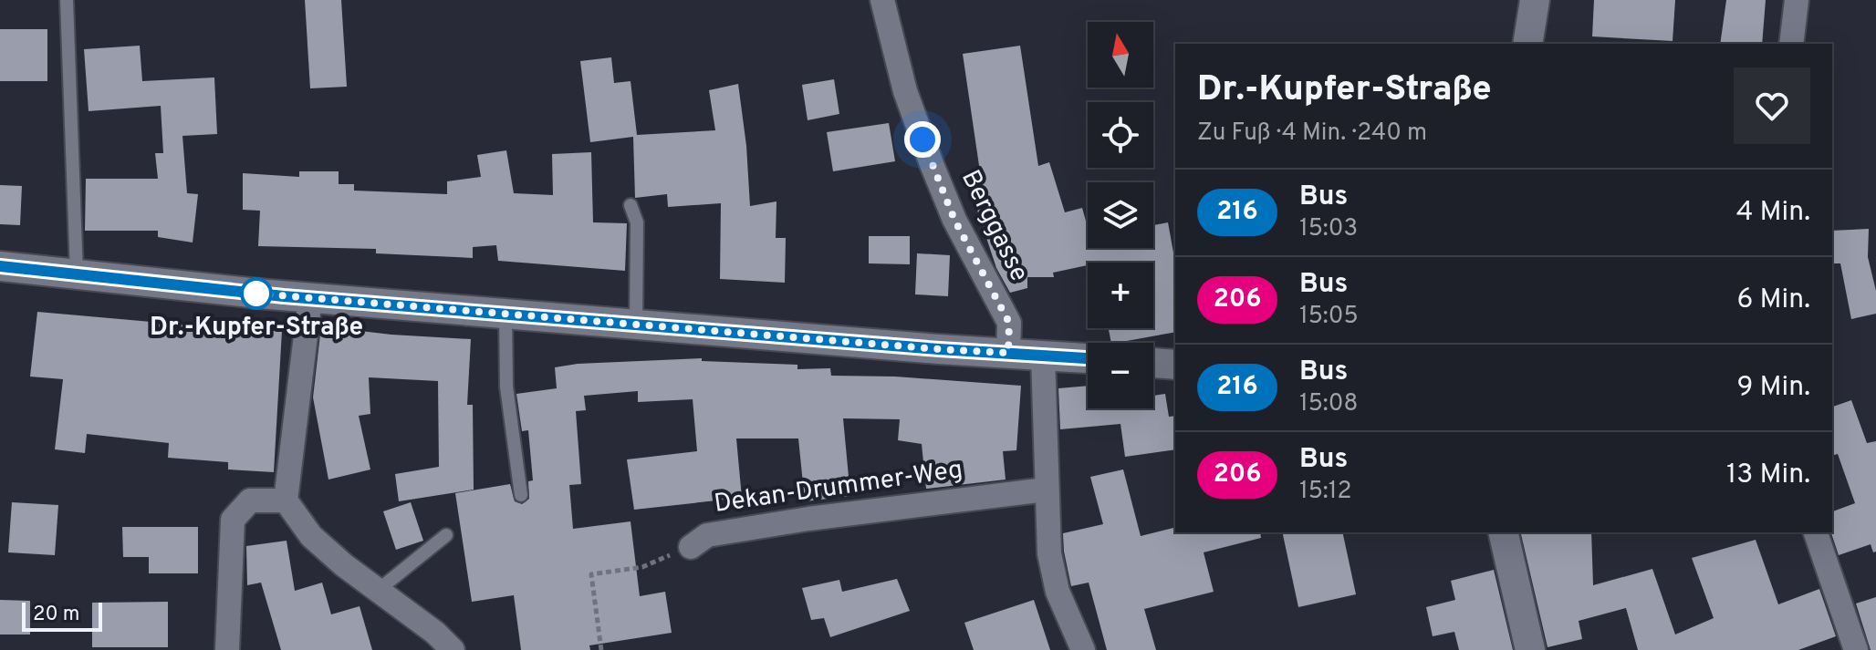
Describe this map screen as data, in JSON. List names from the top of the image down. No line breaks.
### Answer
{"streets":{"street":["Berggasse","Dekan-Drummer-Weg"]},"places":["Dr.-Kupfer-Straße"],"lines":["bus line 216"],"scale_bar":"20 m","north":"top","page":{"map_buttons":["+","−"],"heading":["Dr.-Kupfer-Straße","Zu Fuß · 4 Min. · 240 m"],"list":[{"mark":"216","name":"Bus","note":"15:03","value":"4 Min."},{"mark":"206","name":"Bus","note":"15:05","value":"6 Min."},{"mark":"216","name":"Bus","note":"15:08","value":"9 Min."},{"mark":"206","name":"Bus","note":"15:12","value":"13 Min."}],"scale":"20 m"}}
